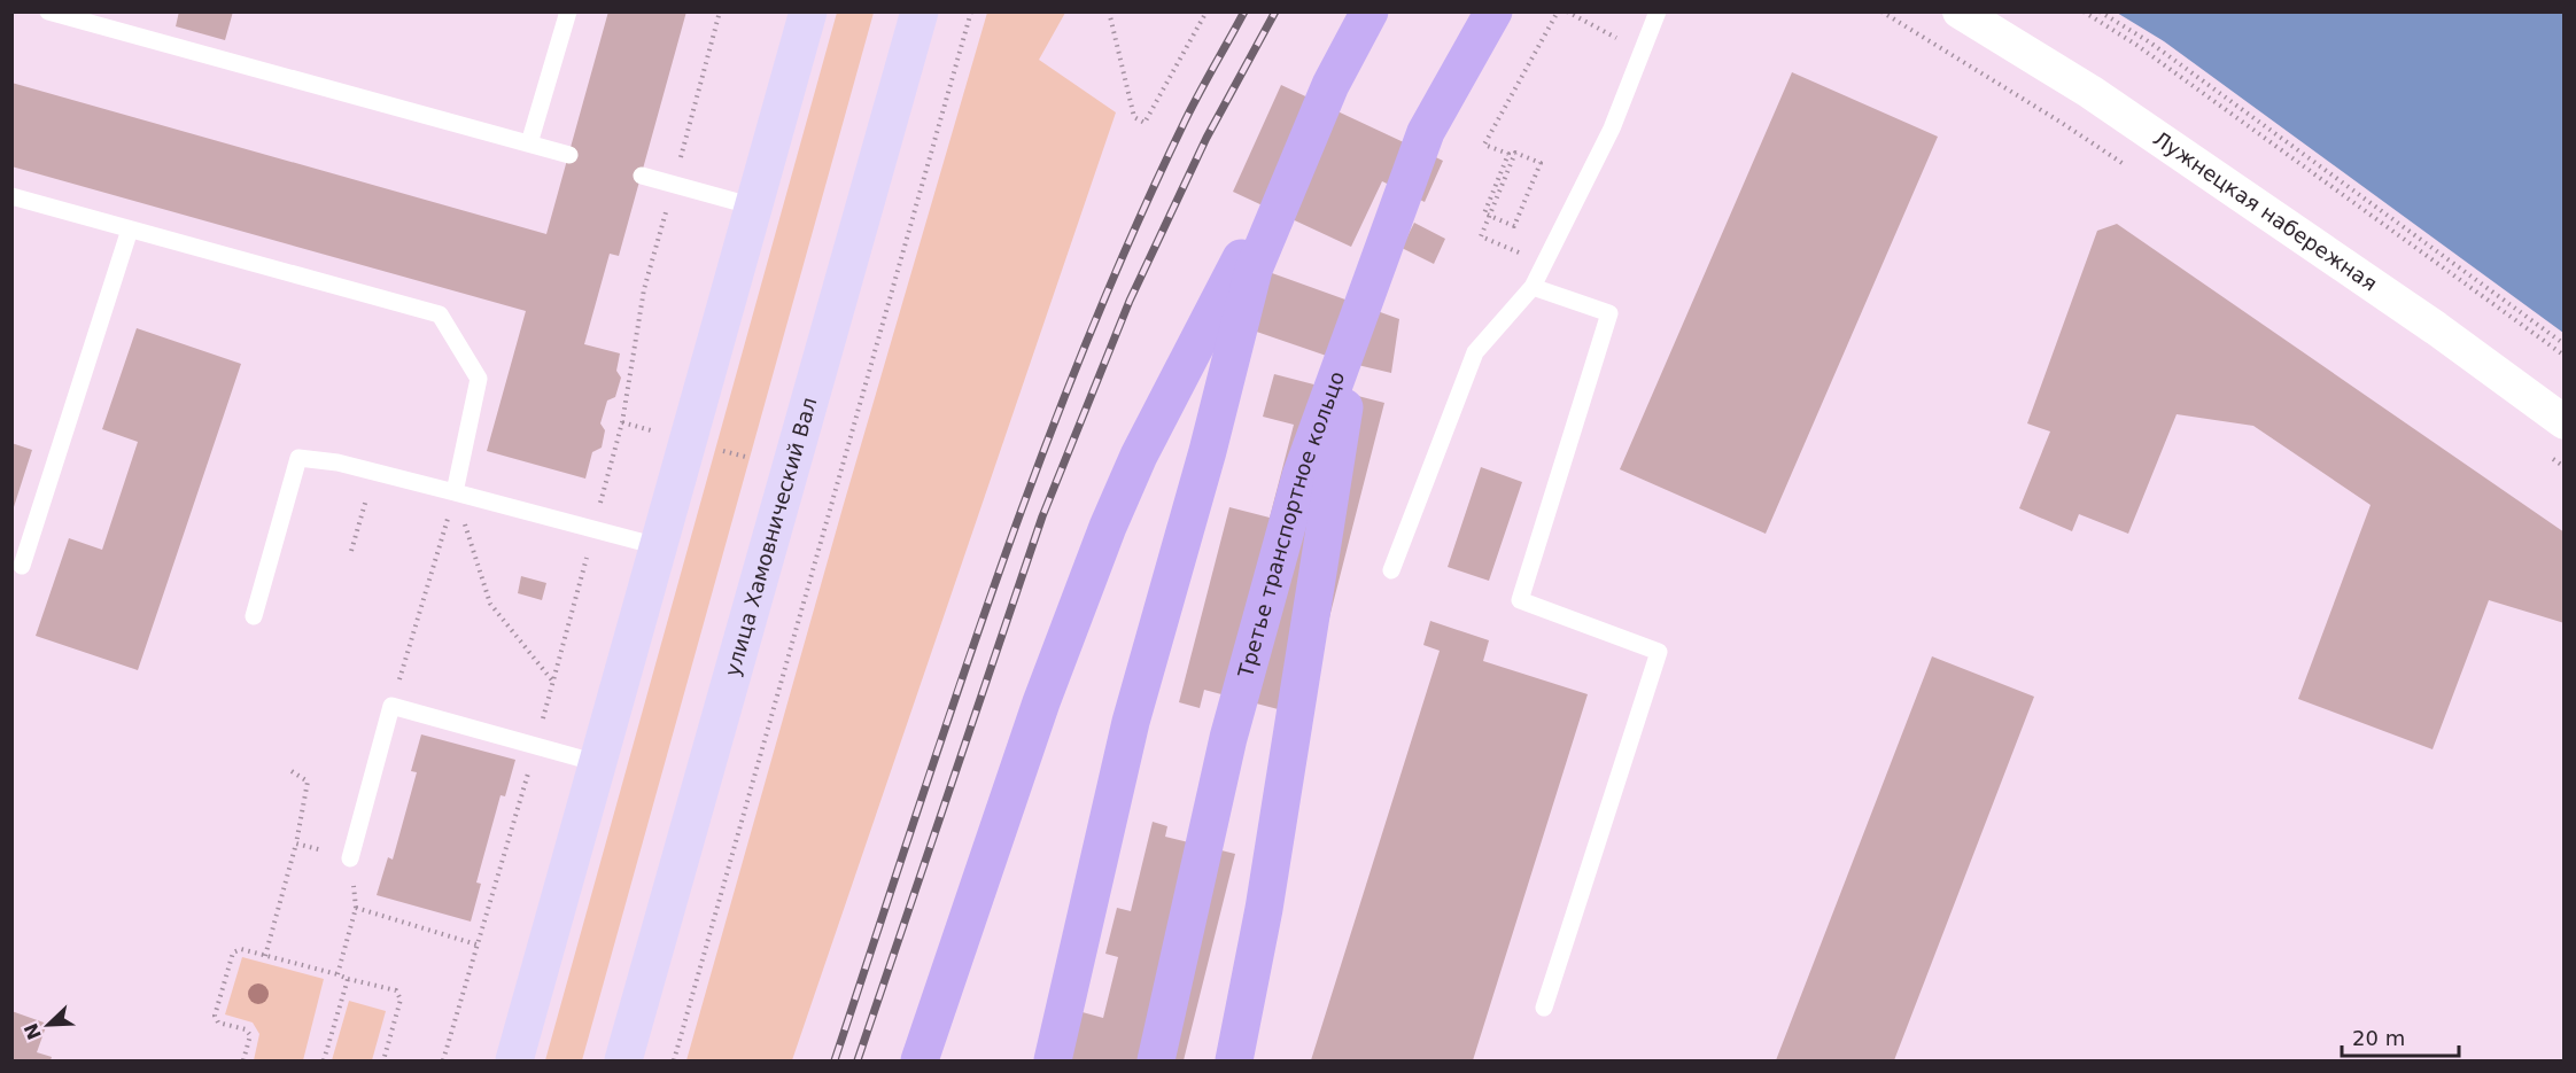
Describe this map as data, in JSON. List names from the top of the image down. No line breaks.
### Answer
{"streets":{"main road":["Третье транспортное кольцо","улица Хамовнический Вал"],"street":["Лужнецкая набережная"]},"scale_bar":"20 m","north":"bottom left"}
